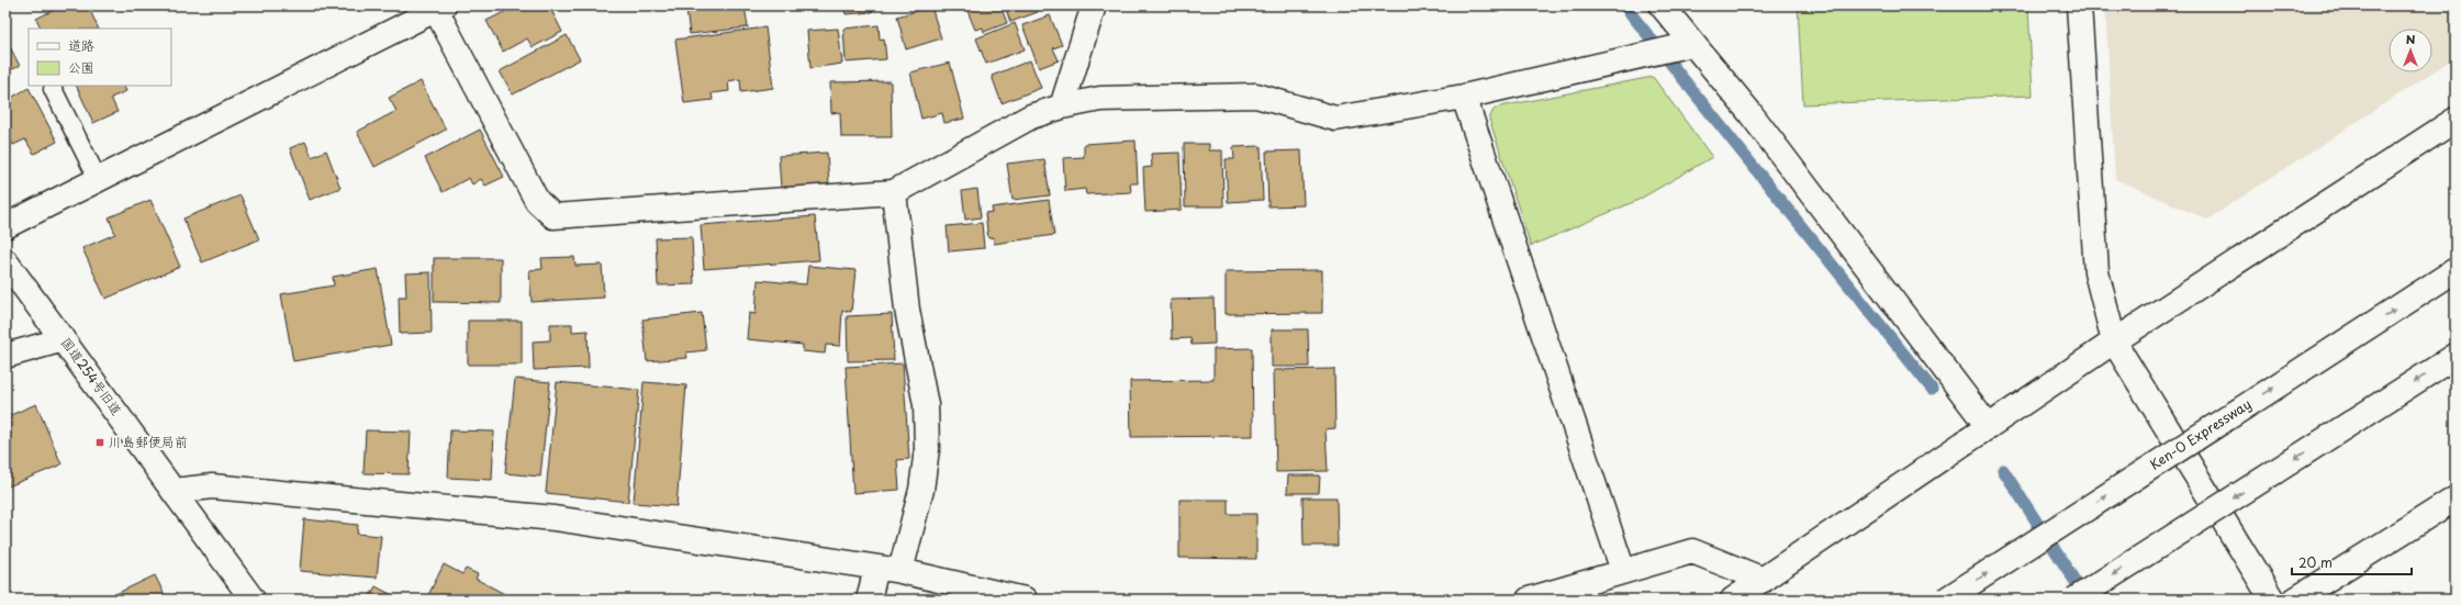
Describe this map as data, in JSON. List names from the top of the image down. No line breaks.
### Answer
{"streets":{"main road":["国道254号旧道","Ken-O Expressway"]},"places":{"transit":["川島郵便局前"]},"legend":["道路","公園"],"scale_bar":"20 m","north":"top"}
